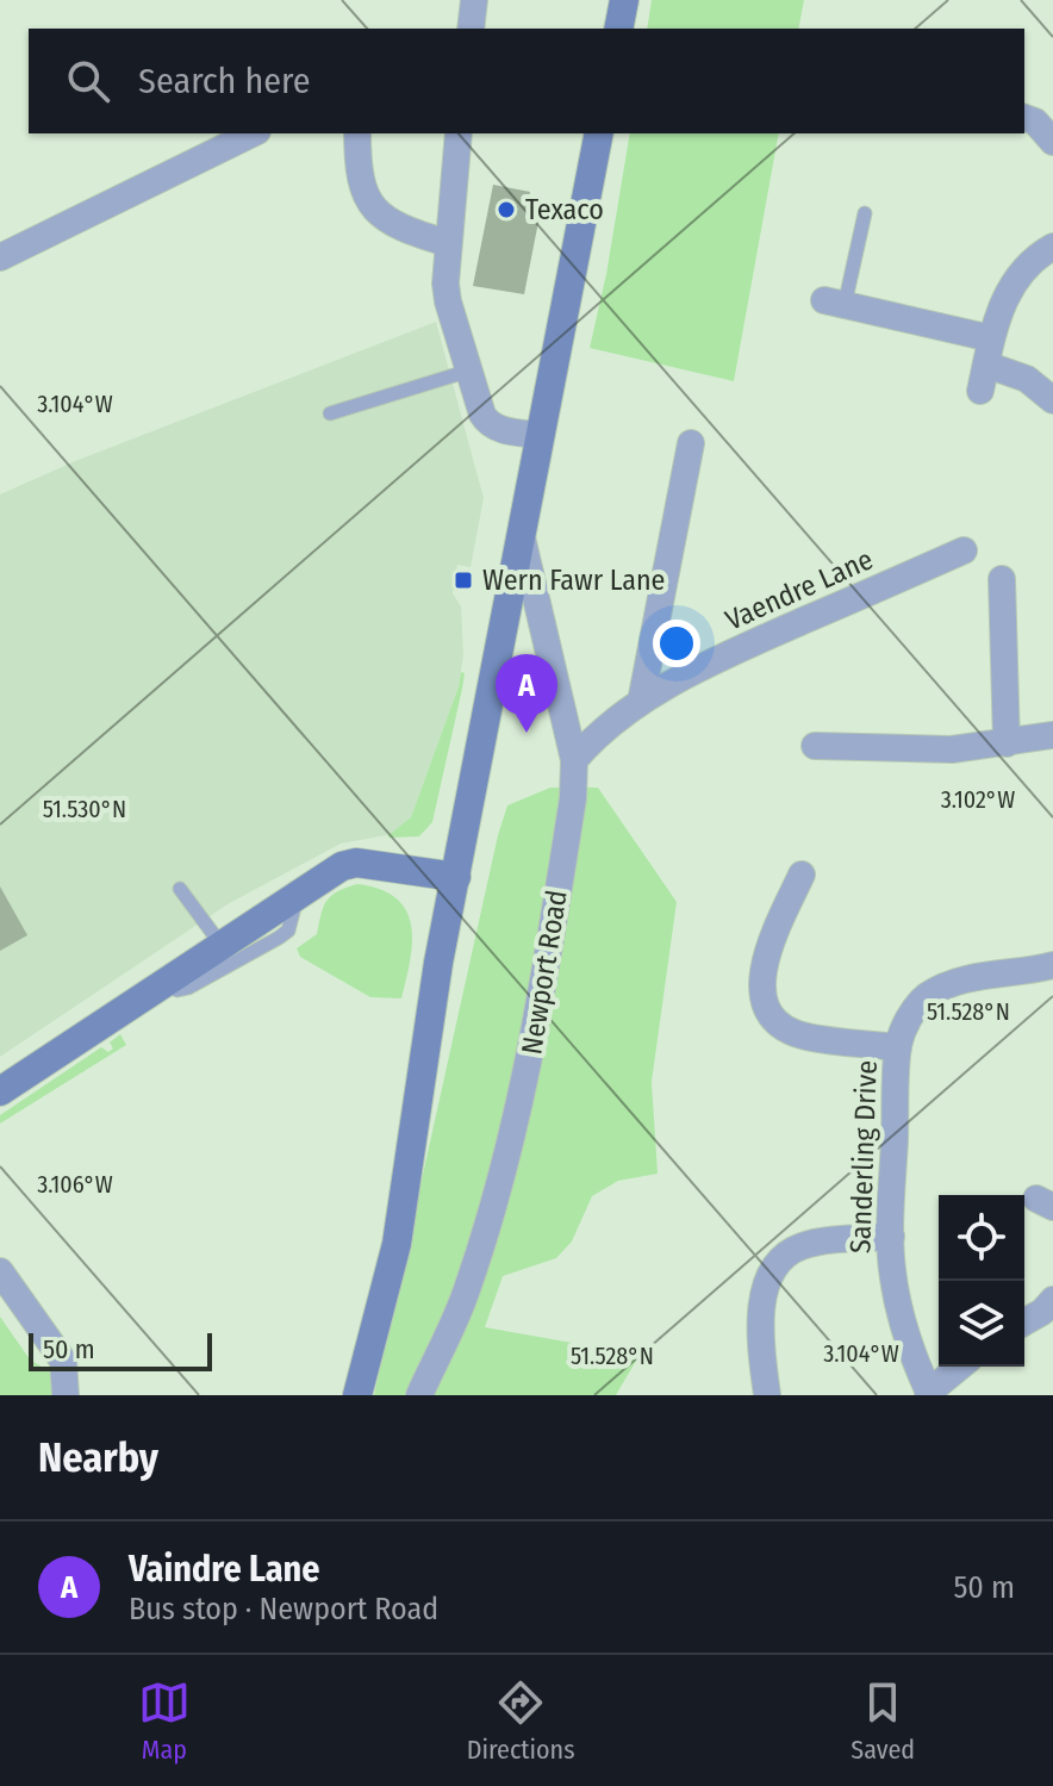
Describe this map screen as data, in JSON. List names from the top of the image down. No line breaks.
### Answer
{"streets":{"main road":["Newport Road"],"street":["Vaendre Lane","Sanderling Drive"]},"crossings":[["Vaendre Lane","Newport Road"]],"places":{"other":["Texaco"],"transit":["Wern Fawr Lane"]},"scale_bar":"50 m","page":{"search":"Search here","pins":"A","scale":"50 m","heading":"Nearby","list":[{"mark":"A","name":"Vaindre Lane","note":"Bus stop · Newport Road","value":"50 m"}],"nav":["Map","Directions","Saved"]},"coordinates":["3.104°W","3.102°W","51.530°N","51.528°N","3.106°W"]}
